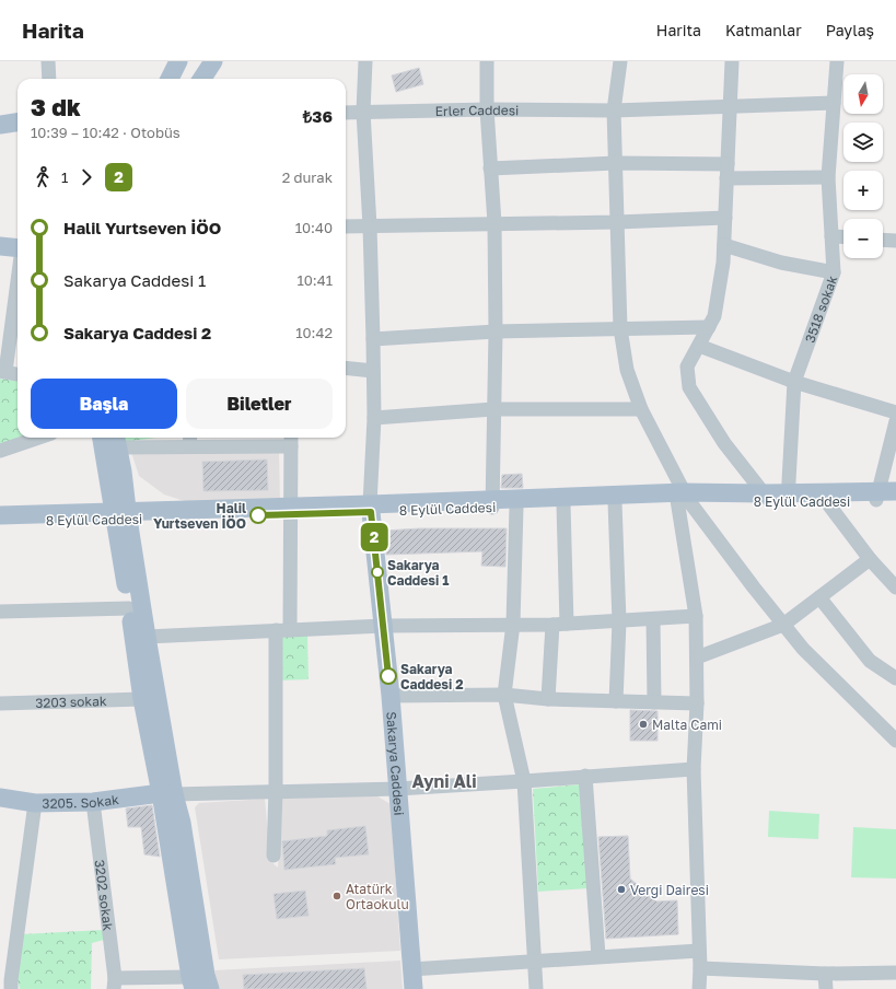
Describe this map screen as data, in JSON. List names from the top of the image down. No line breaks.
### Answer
{"streets":{"main road":["8 Eylül Caddesi","Sakarya Caddesi","3205. Sokak"],"street":["Erler Caddesi","3518 sokak","3203 sokak","3202 sokak"]},"crossings":[["Erler Caddesi","3518 sokak"],["3518 sokak","8 Eylül Caddesi"],["8 Eylül Caddesi","Sakarya Caddesi"],["3205. Sokak","3202 sokak"]],"districts":["Ayni Ali"],"places":["Halil Yurtseven İÖO","Sakarya Caddesi 1","Sakarya Caddesi 2","Malta Cami","Vergi Dairesi","Atatürk Ortaokulu"],"lines":["bus line 2"],"north":"bottom","page":{"header":"Harita","nav":["Harita","Katmanlar","Paylaş"],"on_map":"2","map_buttons":["+","−"],"heading":["3 dk","10:39 – 10:42 · Otobüs","₺36"],"legs":["1","2","2 durak"],"list":[{"name":"Halil Yurtseven İÖO","value":"10:40"},{"name":"Sakarya Caddesi 1","value":"10:41"},{"name":"Sakarya Caddesi 2","value":"10:42"}],"buttons":["Başla","Biletler"]}}
